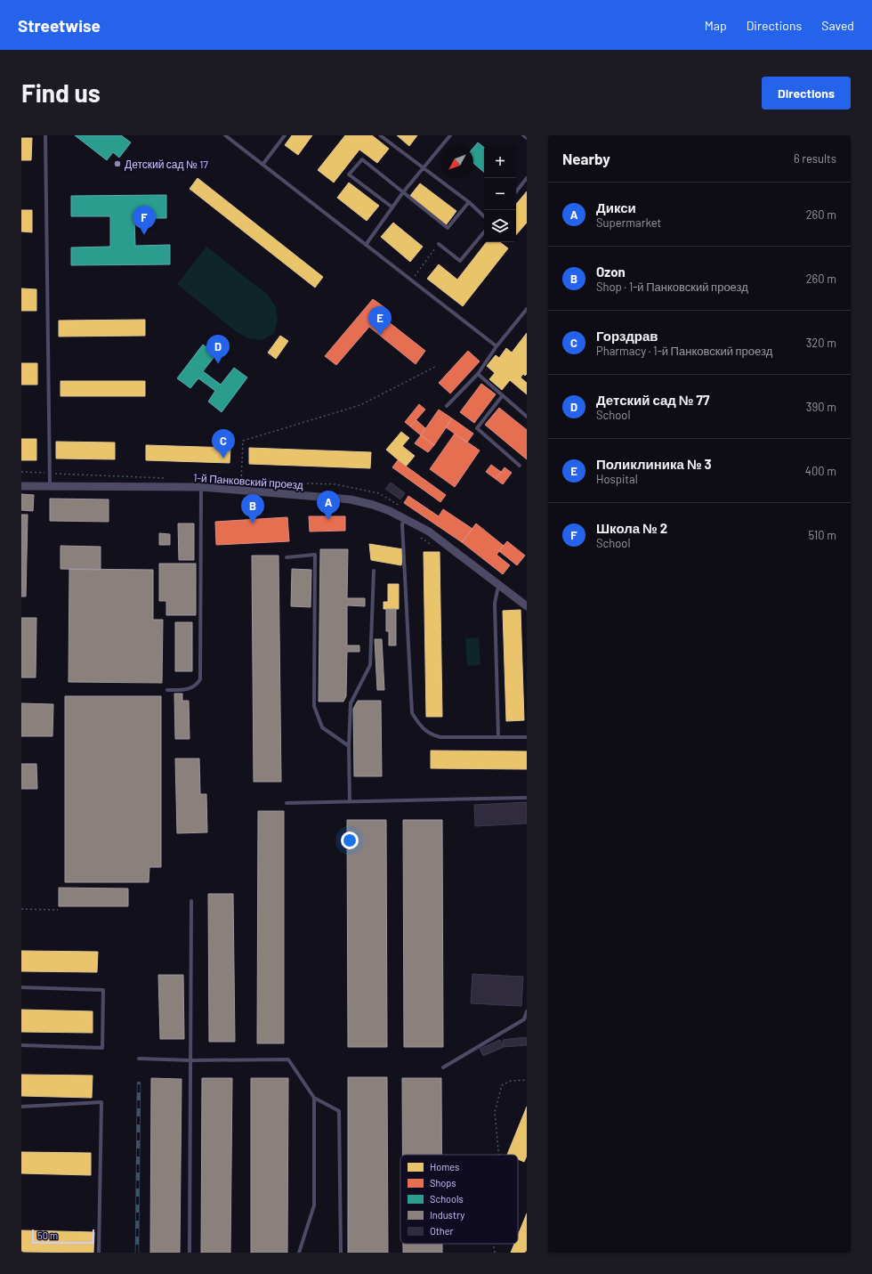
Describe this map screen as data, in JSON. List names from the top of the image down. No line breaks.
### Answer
{"streets":{"street":["1-й Панковский проезд"]},"places":["Детский сад № 17"],"legend":["Homes","Shops","Schools","Industry","Other"],"scale_bar":"50 m","north":"bottom left","page":{"header":"Streetwise","nav":["Map","Directions","Saved"],"buttons":"Directions","title":"Find us","heading":["Nearby","6 results"],"map_buttons":["+","−"],"list":[{"mark":"A","name":"Дикси","note":"Supermarket","value":"260 m"},{"mark":"B","name":"Ozon","note":"Shop · 1-й Панковский проезд","value":"260 m"},{"mark":"C","name":"Горздрав","note":"Pharmacy · 1-й Панковский проезд","value":"320 m"},{"mark":"D","name":"Детский сад № 77","note":"School","value":"390 m"},{"mark":"E","name":"Поликлиника № 3","note":"Hospital","value":"400 m"},{"mark":"F","name":"Школа № 2","note":"School","value":"510 m"}],"pins":["F","E","D","C","A","B"],"scale":"50 m"}}
